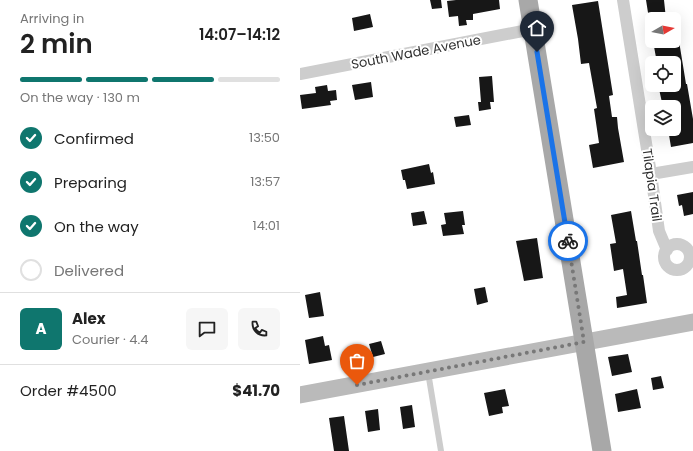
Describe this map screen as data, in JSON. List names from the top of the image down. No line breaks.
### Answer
{"streets":{"street":["South Wade Avenue","Tilapia Trail"]},"north":"right","page":{"heading":["2 min","Arriving in","14:07–14:12"],"panel":["Alex","Courier · 4.4","Order #4500","$41.70"],"bar":"On the way · 130 m","list":[["Confirmed","13:50"],["Preparing","13:57"],["On the way","14:01"],"Delivered"],"round":"A"}}
